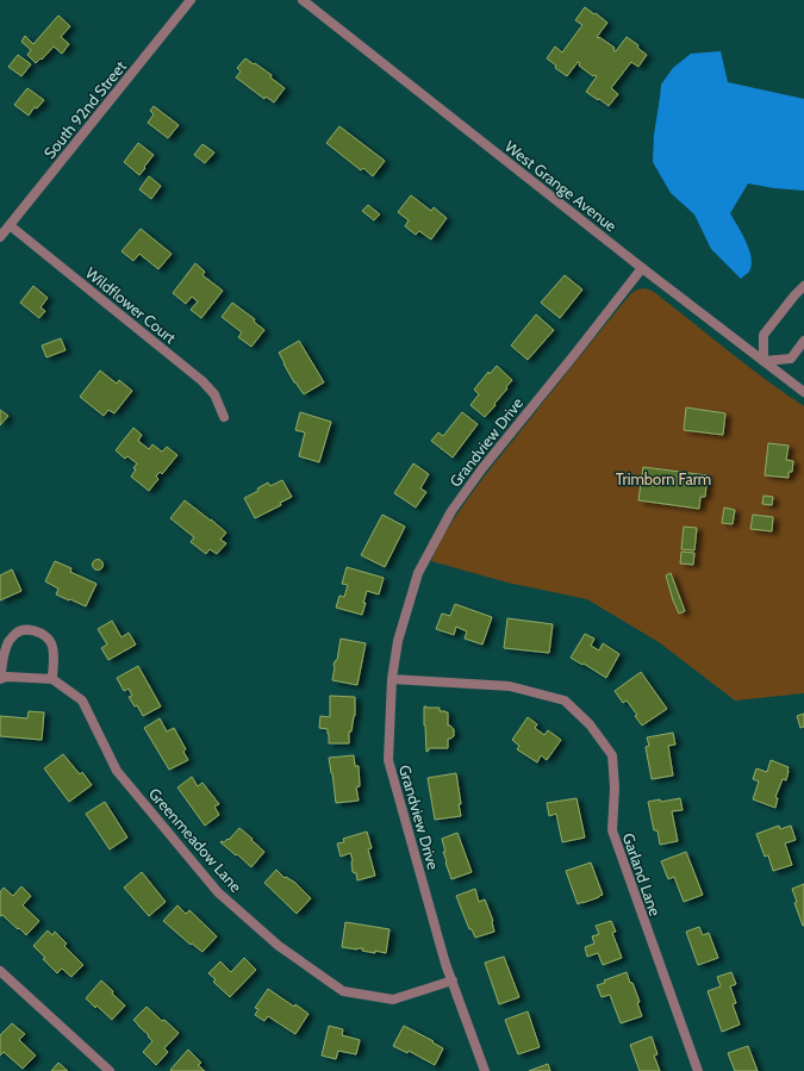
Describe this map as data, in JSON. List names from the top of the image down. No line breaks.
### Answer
{"streets":{"street":["South 92nd Street","West Grange Avenue","Wildflower Court","Grandview Drive","Greenmeadow Lane","Garland Lane"]},"crossings":[["South 92nd Street","Wildflower Court"],["West Grange Avenue","Grandview Drive"],["Grandview Drive","Greenmeadow Lane"],["Grandview Drive","Garland Lane"]],"parks":["Trimborn Farm"]}
